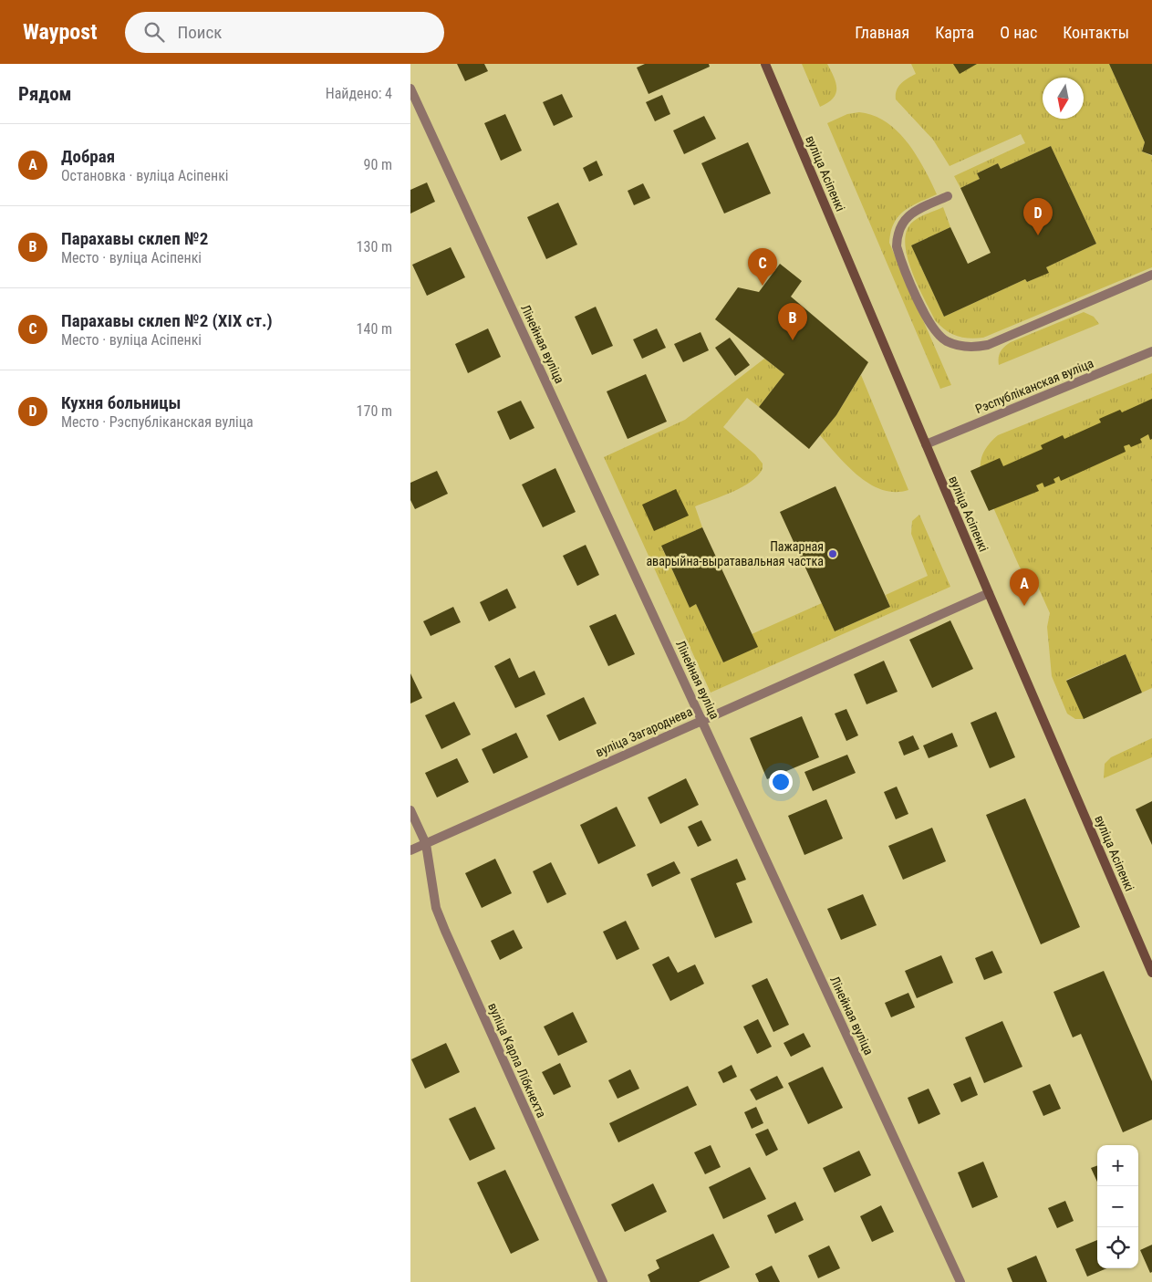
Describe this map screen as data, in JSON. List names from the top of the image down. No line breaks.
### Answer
{"streets":{"main road":["вуліца Асіпенкі"],"street":["Лінейная вуліца","Рэспубліканская вуліца","вуліца Загароднева","вуліца Карла Лібкнехта"]},"crossings":[["вуліца Асіпенкі","Рэспубліканская вуліца"],["вуліца Асіпенкі","вуліца Загароднева"],["Лінейная вуліца","вуліца Загароднева"],["вуліца Загароднева","вуліца Карла Лібкнехта"]],"places":["Пажарная аварыйна-выратавальная частка"],"north":"bottom","page":{"header":"Waypost","search":"Поиск","nav":["Главная","Карта","О нас","Контакты"],"heading":["Рядом","Найдено: 4"],"list":[{"mark":"A","name":"Добрая","note":"Остановка · вуліца Асіпенкі","value":"90 m"},{"mark":"B","name":"Парахавы склеп №2","note":"Место · вуліца Асіпенкі","value":"130 m"},{"mark":"C","name":"Парахавы склеп №2 (XIX ст.)","note":"Место · вуліца Асіпенкі","value":"140 m"},{"mark":"D","name":"Кухня больницы","note":"Место · Рэспубліканская вуліца","value":"170 m"}],"pins":["D","C","B","A"],"map_buttons":["+","−"]}}
